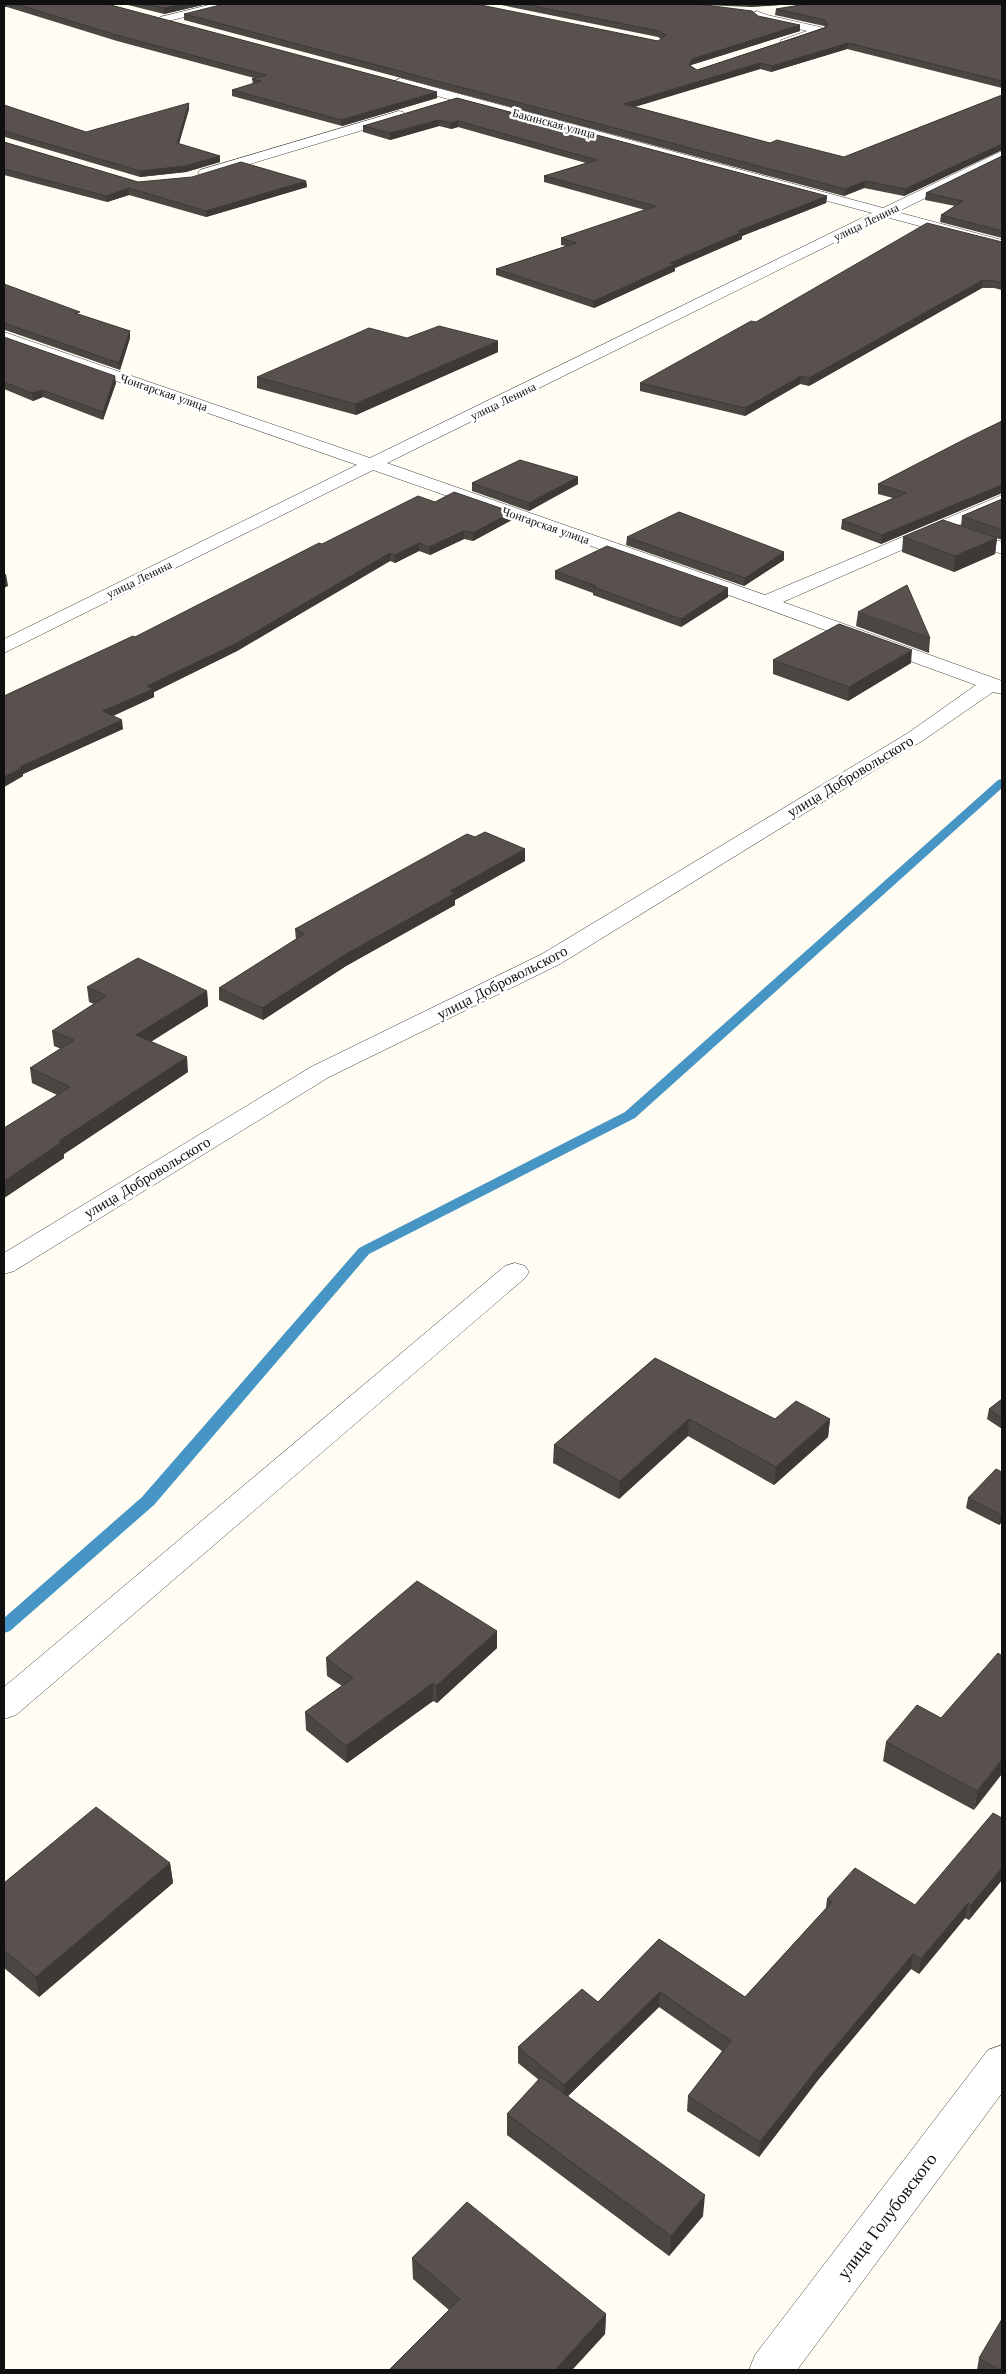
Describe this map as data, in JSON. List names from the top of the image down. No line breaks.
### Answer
{"streets":{"street":["Бакинская улица","улица Ленина","Чонгарская улица","улица Добровольского","улица Голубовского"]},"crossings":[["Бакинская улица","улица Ленина"],["улица Ленина","Чонгарская улица"],["Чонгарская улица","улица Добровольского"]]}
